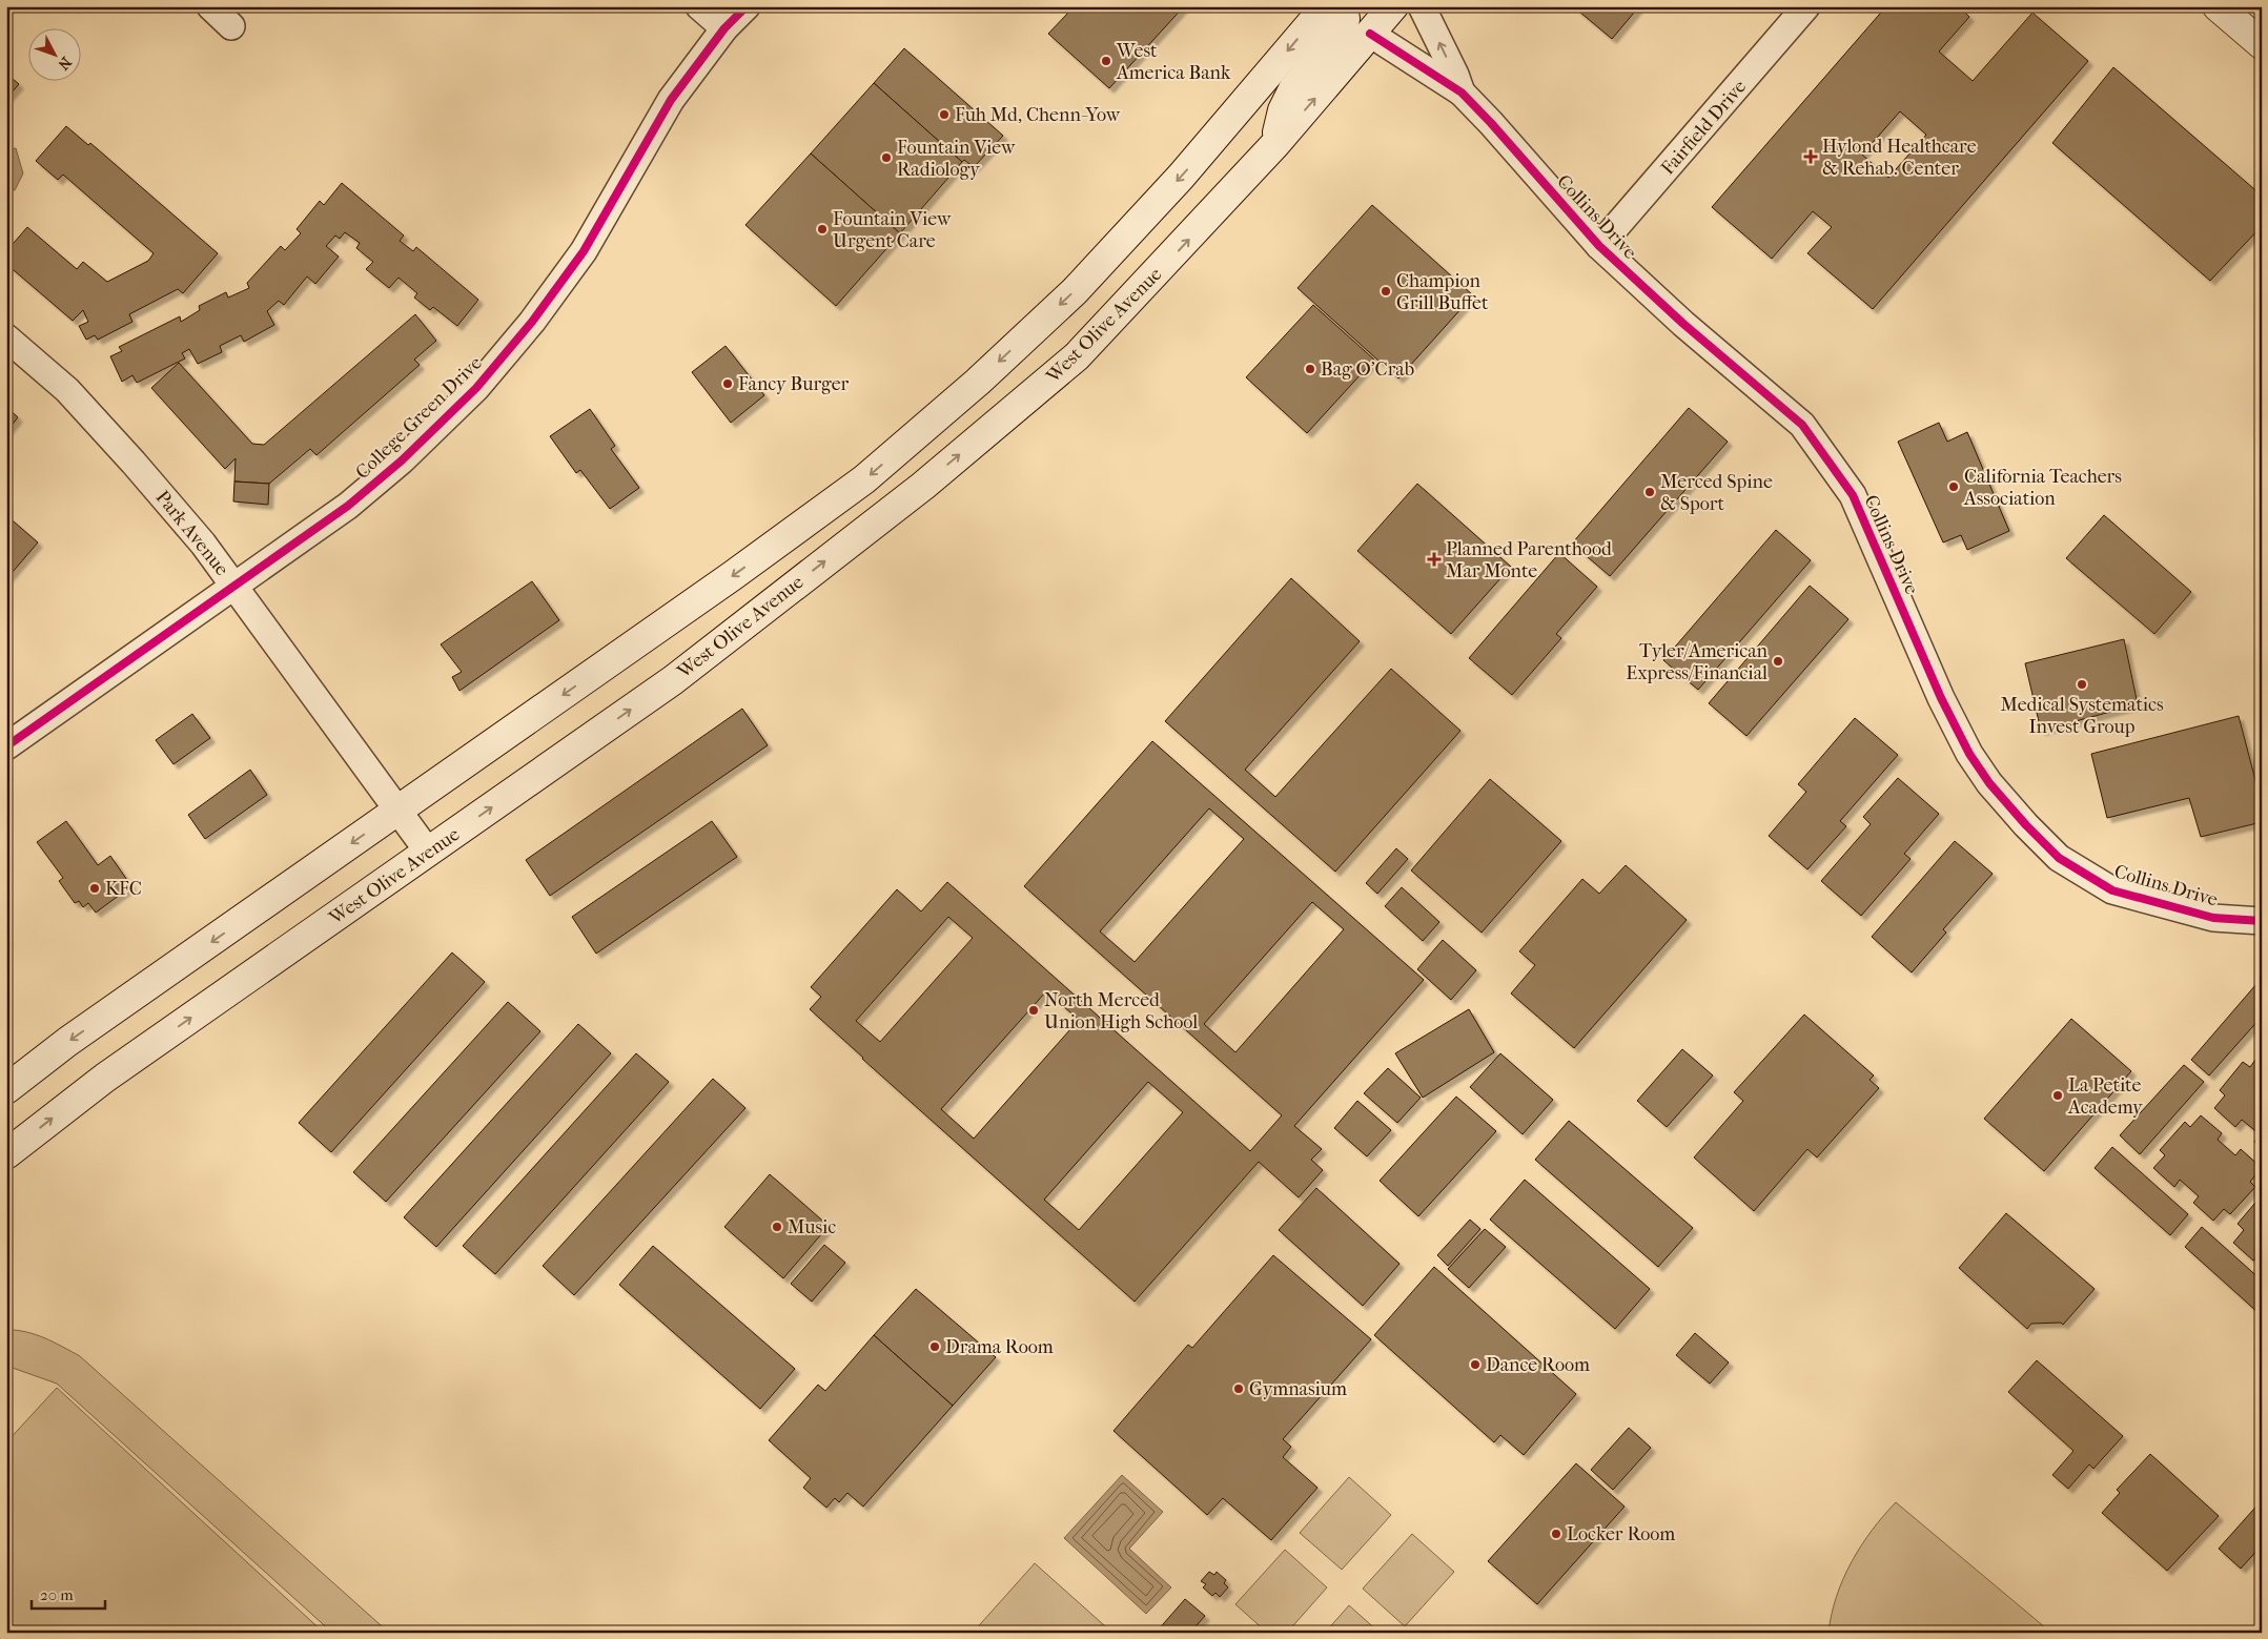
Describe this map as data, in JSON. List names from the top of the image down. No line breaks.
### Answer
{"streets":{"main road":["West Olive Avenue"],"street":["Fairfield Drive","Collins Drive","College Green Drive","Park Avenue"]},"crossings":[["Fairfield Drive","Collins Drive"],["Collins Drive","West Olive Avenue"],["West Olive Avenue","Park Avenue"],["College Green Drive","Park Avenue"]],"places":{"other":["West America Bank","Fuh Md, Chenn-Yow","Fountain View Radiology","Fountain View Urgent Care","Champion Grill Buffet","Bag O'Crab","Fancy Burger","California Teachers Association","Merced Spine & Sport","Tyler/American Express/Financial","Medical Systematics Invest Group","KFC","North Merced Union High School","La Petite Academy","Music","Drama Room","Dance Room","Gymnasium","Locker Room"],"health":["Hylond Healthcare & Rehab. Center","Planned Parenthood Mar Monte"]},"scale_bar":"20 m","north":"bottom right"}
